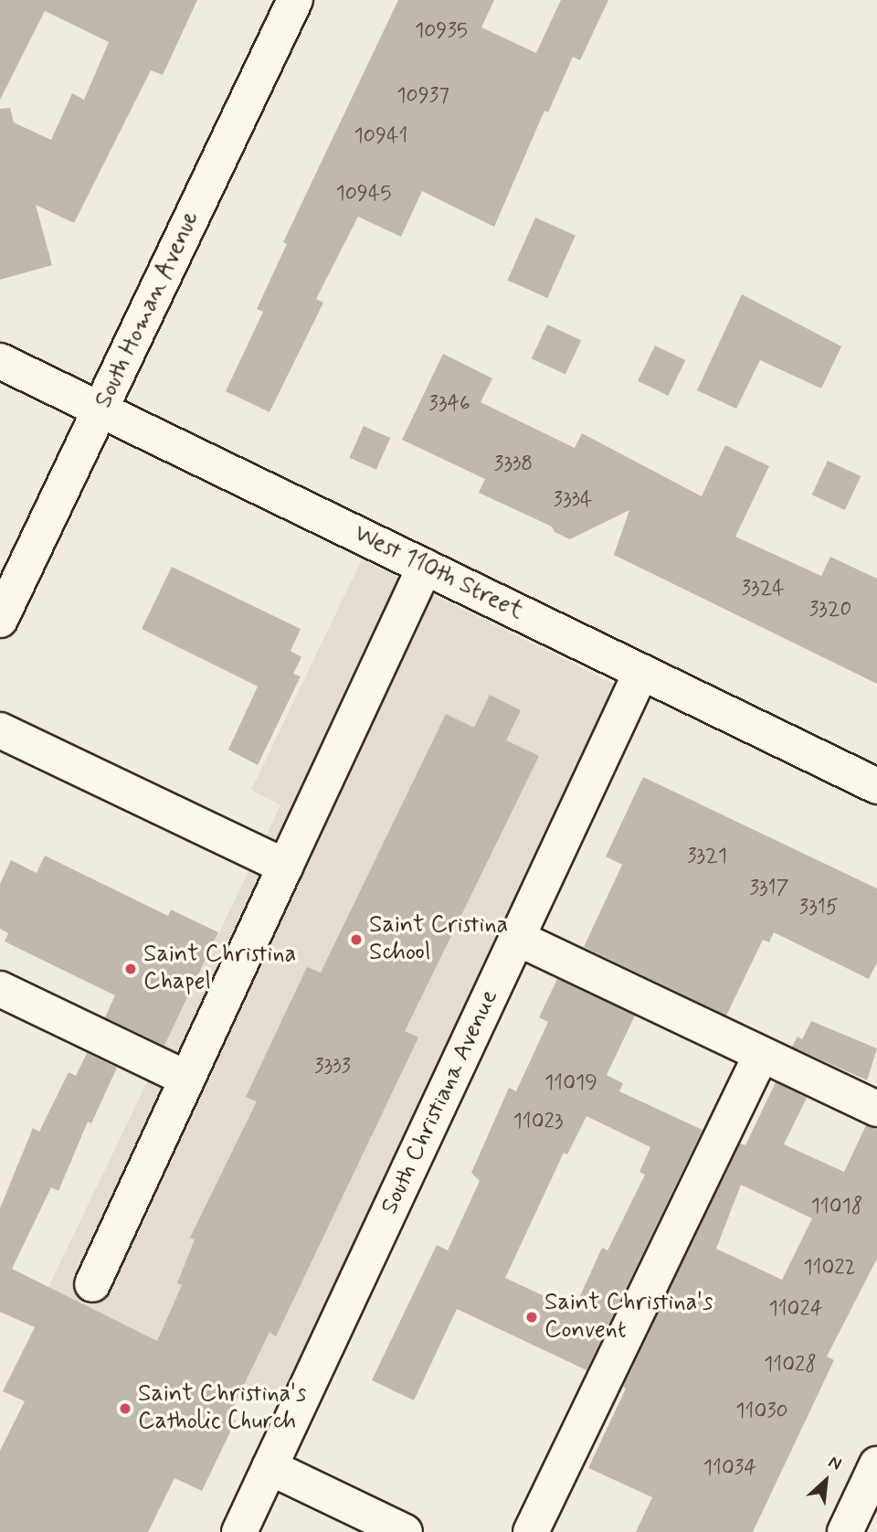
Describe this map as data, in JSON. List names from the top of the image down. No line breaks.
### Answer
{"streets":{"street":["South Homan Avenue","West 110th Street","South Christiana Avenue"]},"crossings":[["South Homan Avenue","West 110th Street"],["West 110th Street","South Christiana Avenue"]],"places":["Saint Cristina School","Saint Christina Chapel","Saint Christina's Convent","Saint Christina's Catholic Church"],"house_numbers":["10935","10937","10941","10945","3346","3338","3334","3324","3320","3321","3317","3315","3333","11019","11023","11018","11022","11024","11028","11030","11034"],"north":"top right"}
